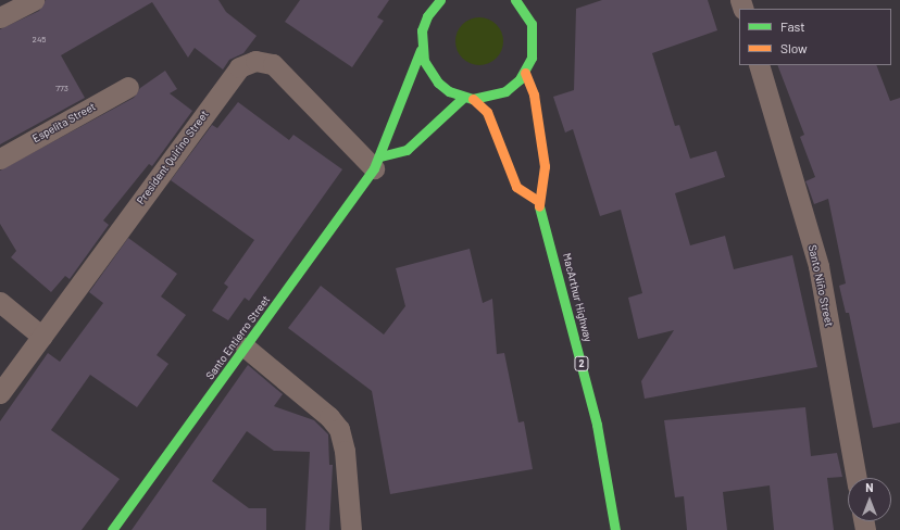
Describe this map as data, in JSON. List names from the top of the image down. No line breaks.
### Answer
{"streets":{"main road":["MacArthur Highway","Santo Entierro Street","2"],"street":["Espelita Street","President Quirino Street","Santo Niño Street"]},"crossings":[["President Quirino Street","Santo Entierro Street"]],"house_numbers":["245","773"],"legend":["Fast","Slow"],"north":"top"}
